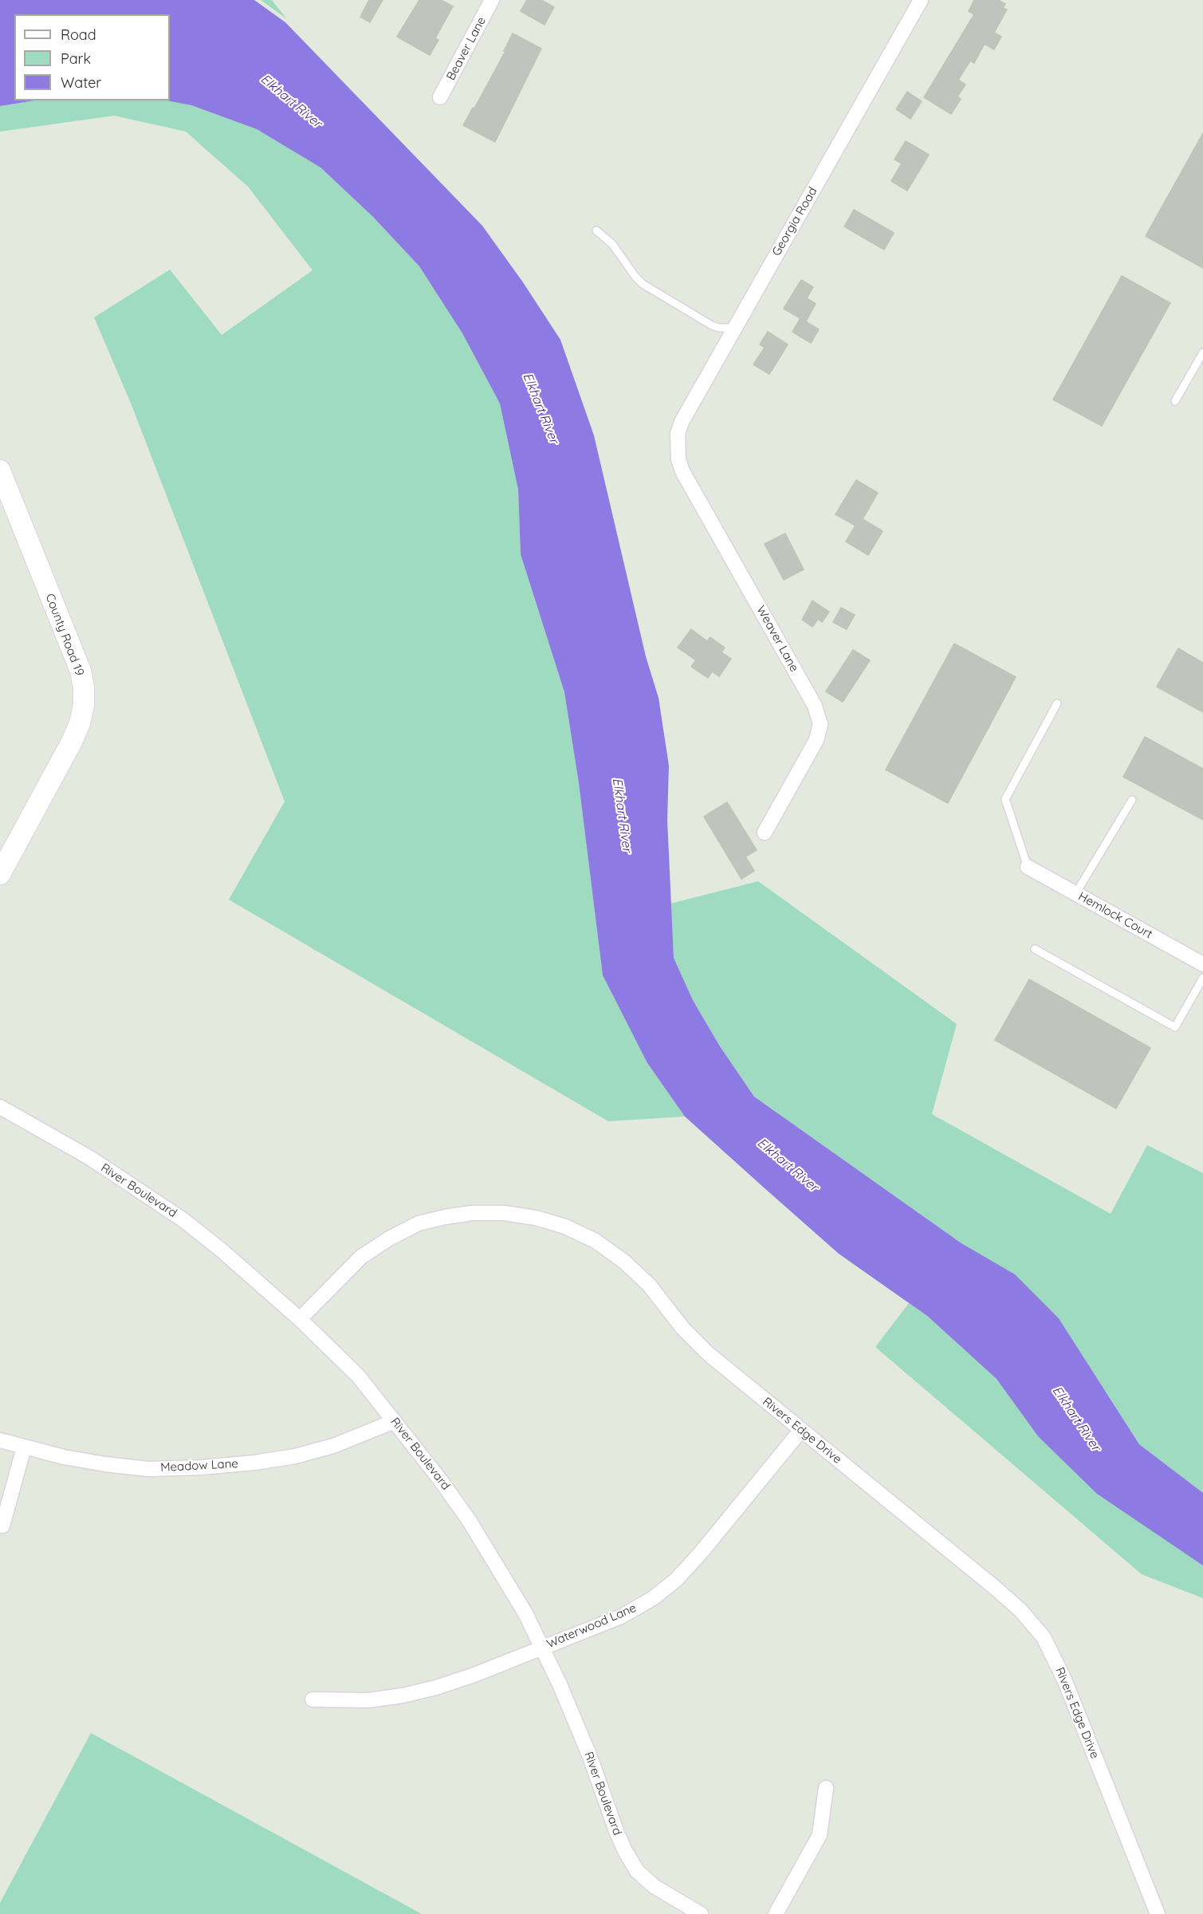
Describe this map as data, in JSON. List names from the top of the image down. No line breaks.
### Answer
{"streets":{"street":["Beaver Lane","Georgia Road","County Road 19","Weaver Lane","Hemlock Court","River Boulevard","Rivers Edge Drive","Meadow Lane","Waterwood Lane"]},"crossings":[["Georgia Road","Weaver Lane"],["River Boulevard","Rivers Edge Drive"],["River Boulevard","Meadow Lane"],["River Boulevard","Waterwood Lane"],["Rivers Edge Drive","Waterwood Lane"]],"water":["Elkhart River"],"legend":["Road","Park","Water"]}
